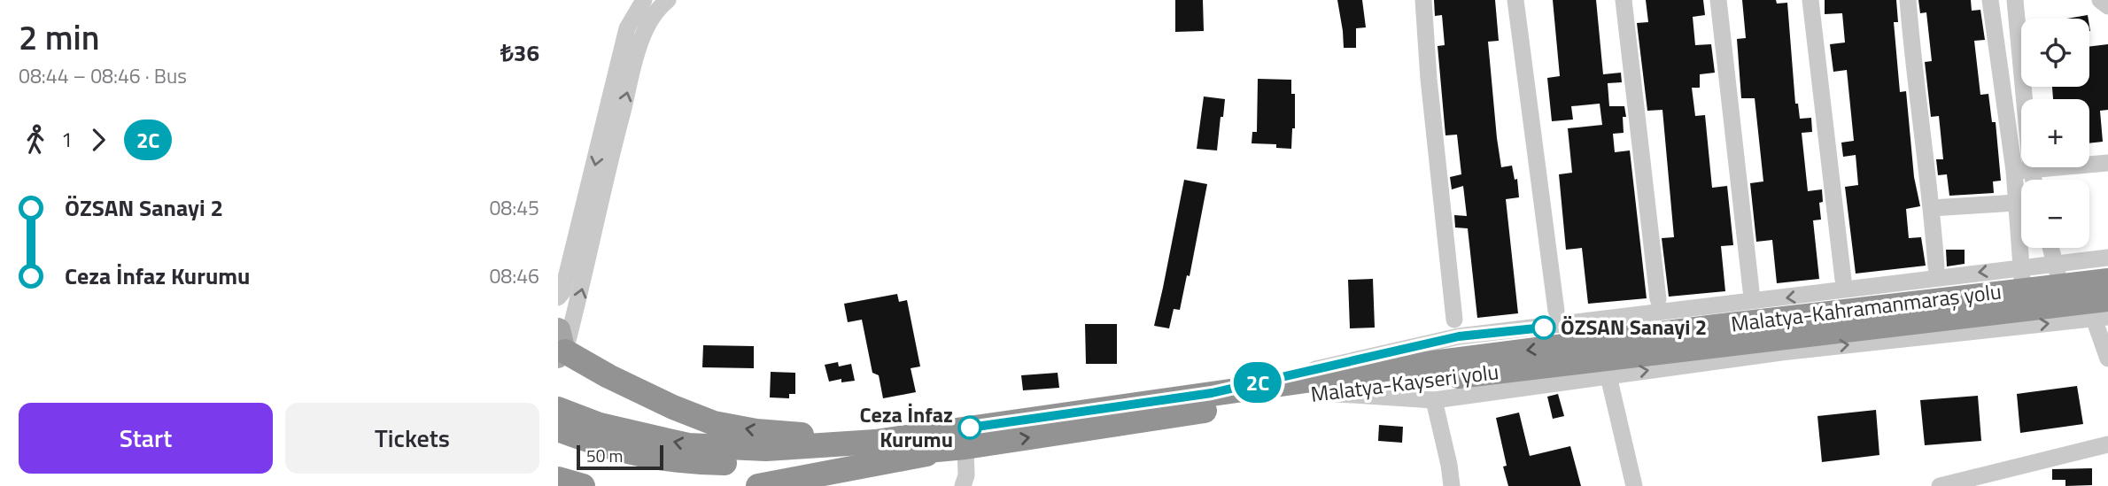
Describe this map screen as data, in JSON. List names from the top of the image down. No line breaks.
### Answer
{"streets":{"highway":["Malatya-Kahramanmaraş yolu","Malatya-Kayseri yolu"]},"places":["ÖZSAN Sanayi 2","Ceza İnfaz Kurumu"],"lines":["bus line 2C"],"scale_bar":"50 m","page":{"heading":["2 min","08:44 – 08:46 · Bus","₺36"],"on_map":"2C","map_buttons":["+","−"],"legs":["1","2C"],"list":[{"name":"ÖZSAN Sanayi 2","value":"08:45"},{"name":"Ceza İnfaz Kurumu","value":"08:46"}],"buttons":["Start","Tickets"],"scale":"50 m"}}
